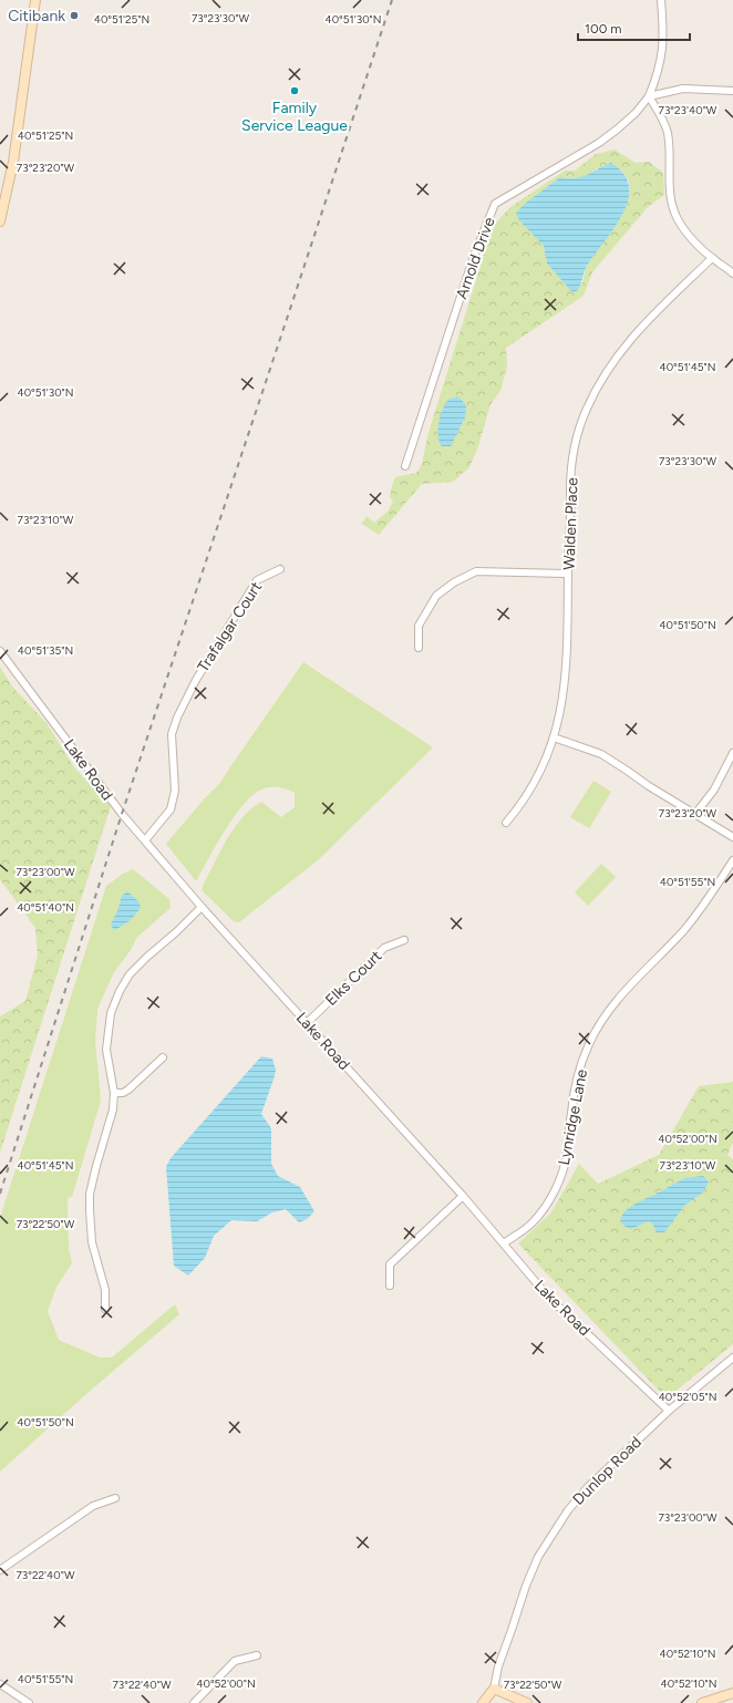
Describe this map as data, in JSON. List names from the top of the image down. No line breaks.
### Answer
{"streets":{"street":["Arnold Drive","Walden Place","Trafalgar Court","Lake Road","Elks Court","Lynridge Lane","Dunlop Road"]},"crossings":[["Trafalgar Court","Lake Road"],["Lake Road","Elks Court"],["Lake Road","Lynridge Lane"],["Lake Road","Dunlop Road"]],"places":["Citibank","Family Service League"],"scale_bar":"100 m","coordinates":["73°23'30\"W","40°51'25\"N","40°51'30\"N","73°23'40\"W","73°23'20\"W","40°51'45\"N","73°23'10\"W","40°51'50\"N","40°51'35\"N","73°23'00\"W","40°51'55\"N","40°51'40\"N","40°52'00\"N","73°22'50\"W","40°52'05\"N","73°22'40\"W","40°52'10\"N"]}
